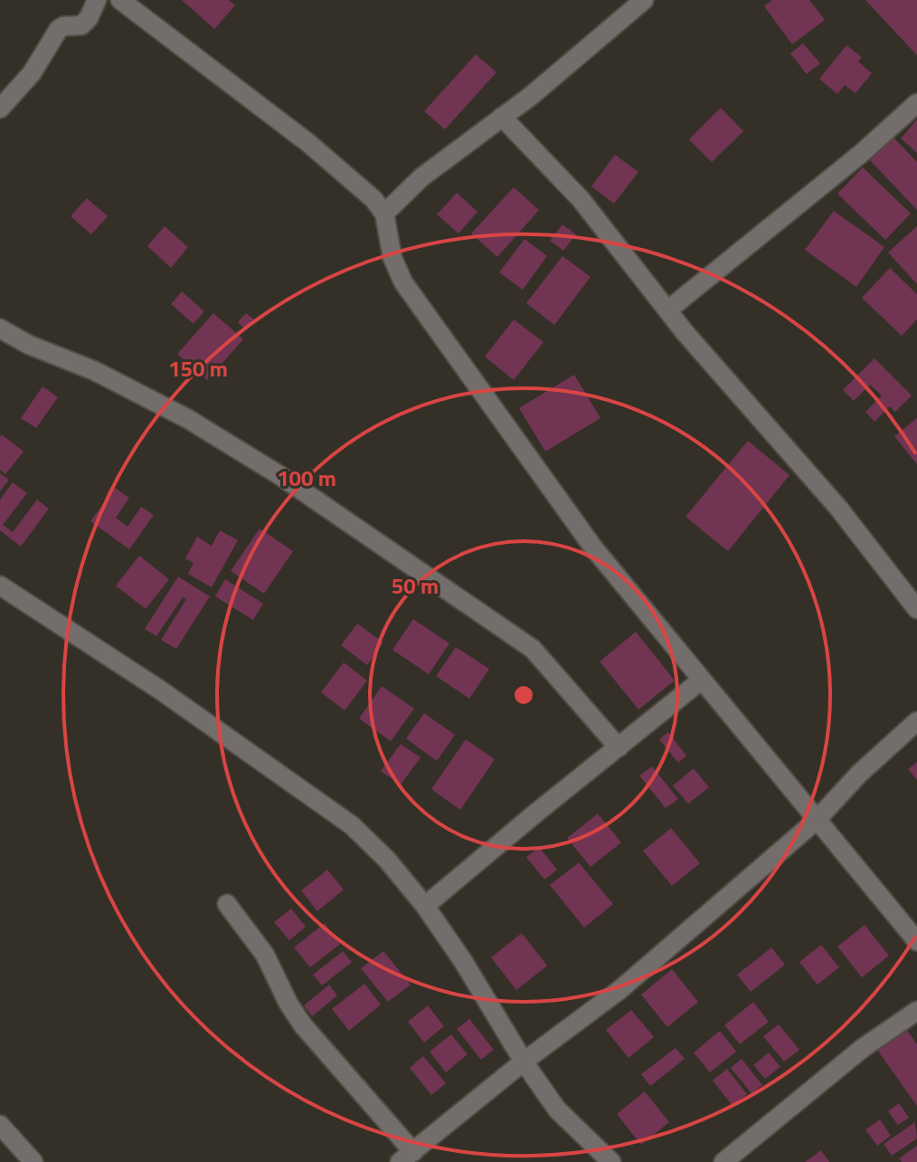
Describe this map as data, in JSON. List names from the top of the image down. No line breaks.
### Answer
{"rings":["150 m","100 m","50 m"]}
